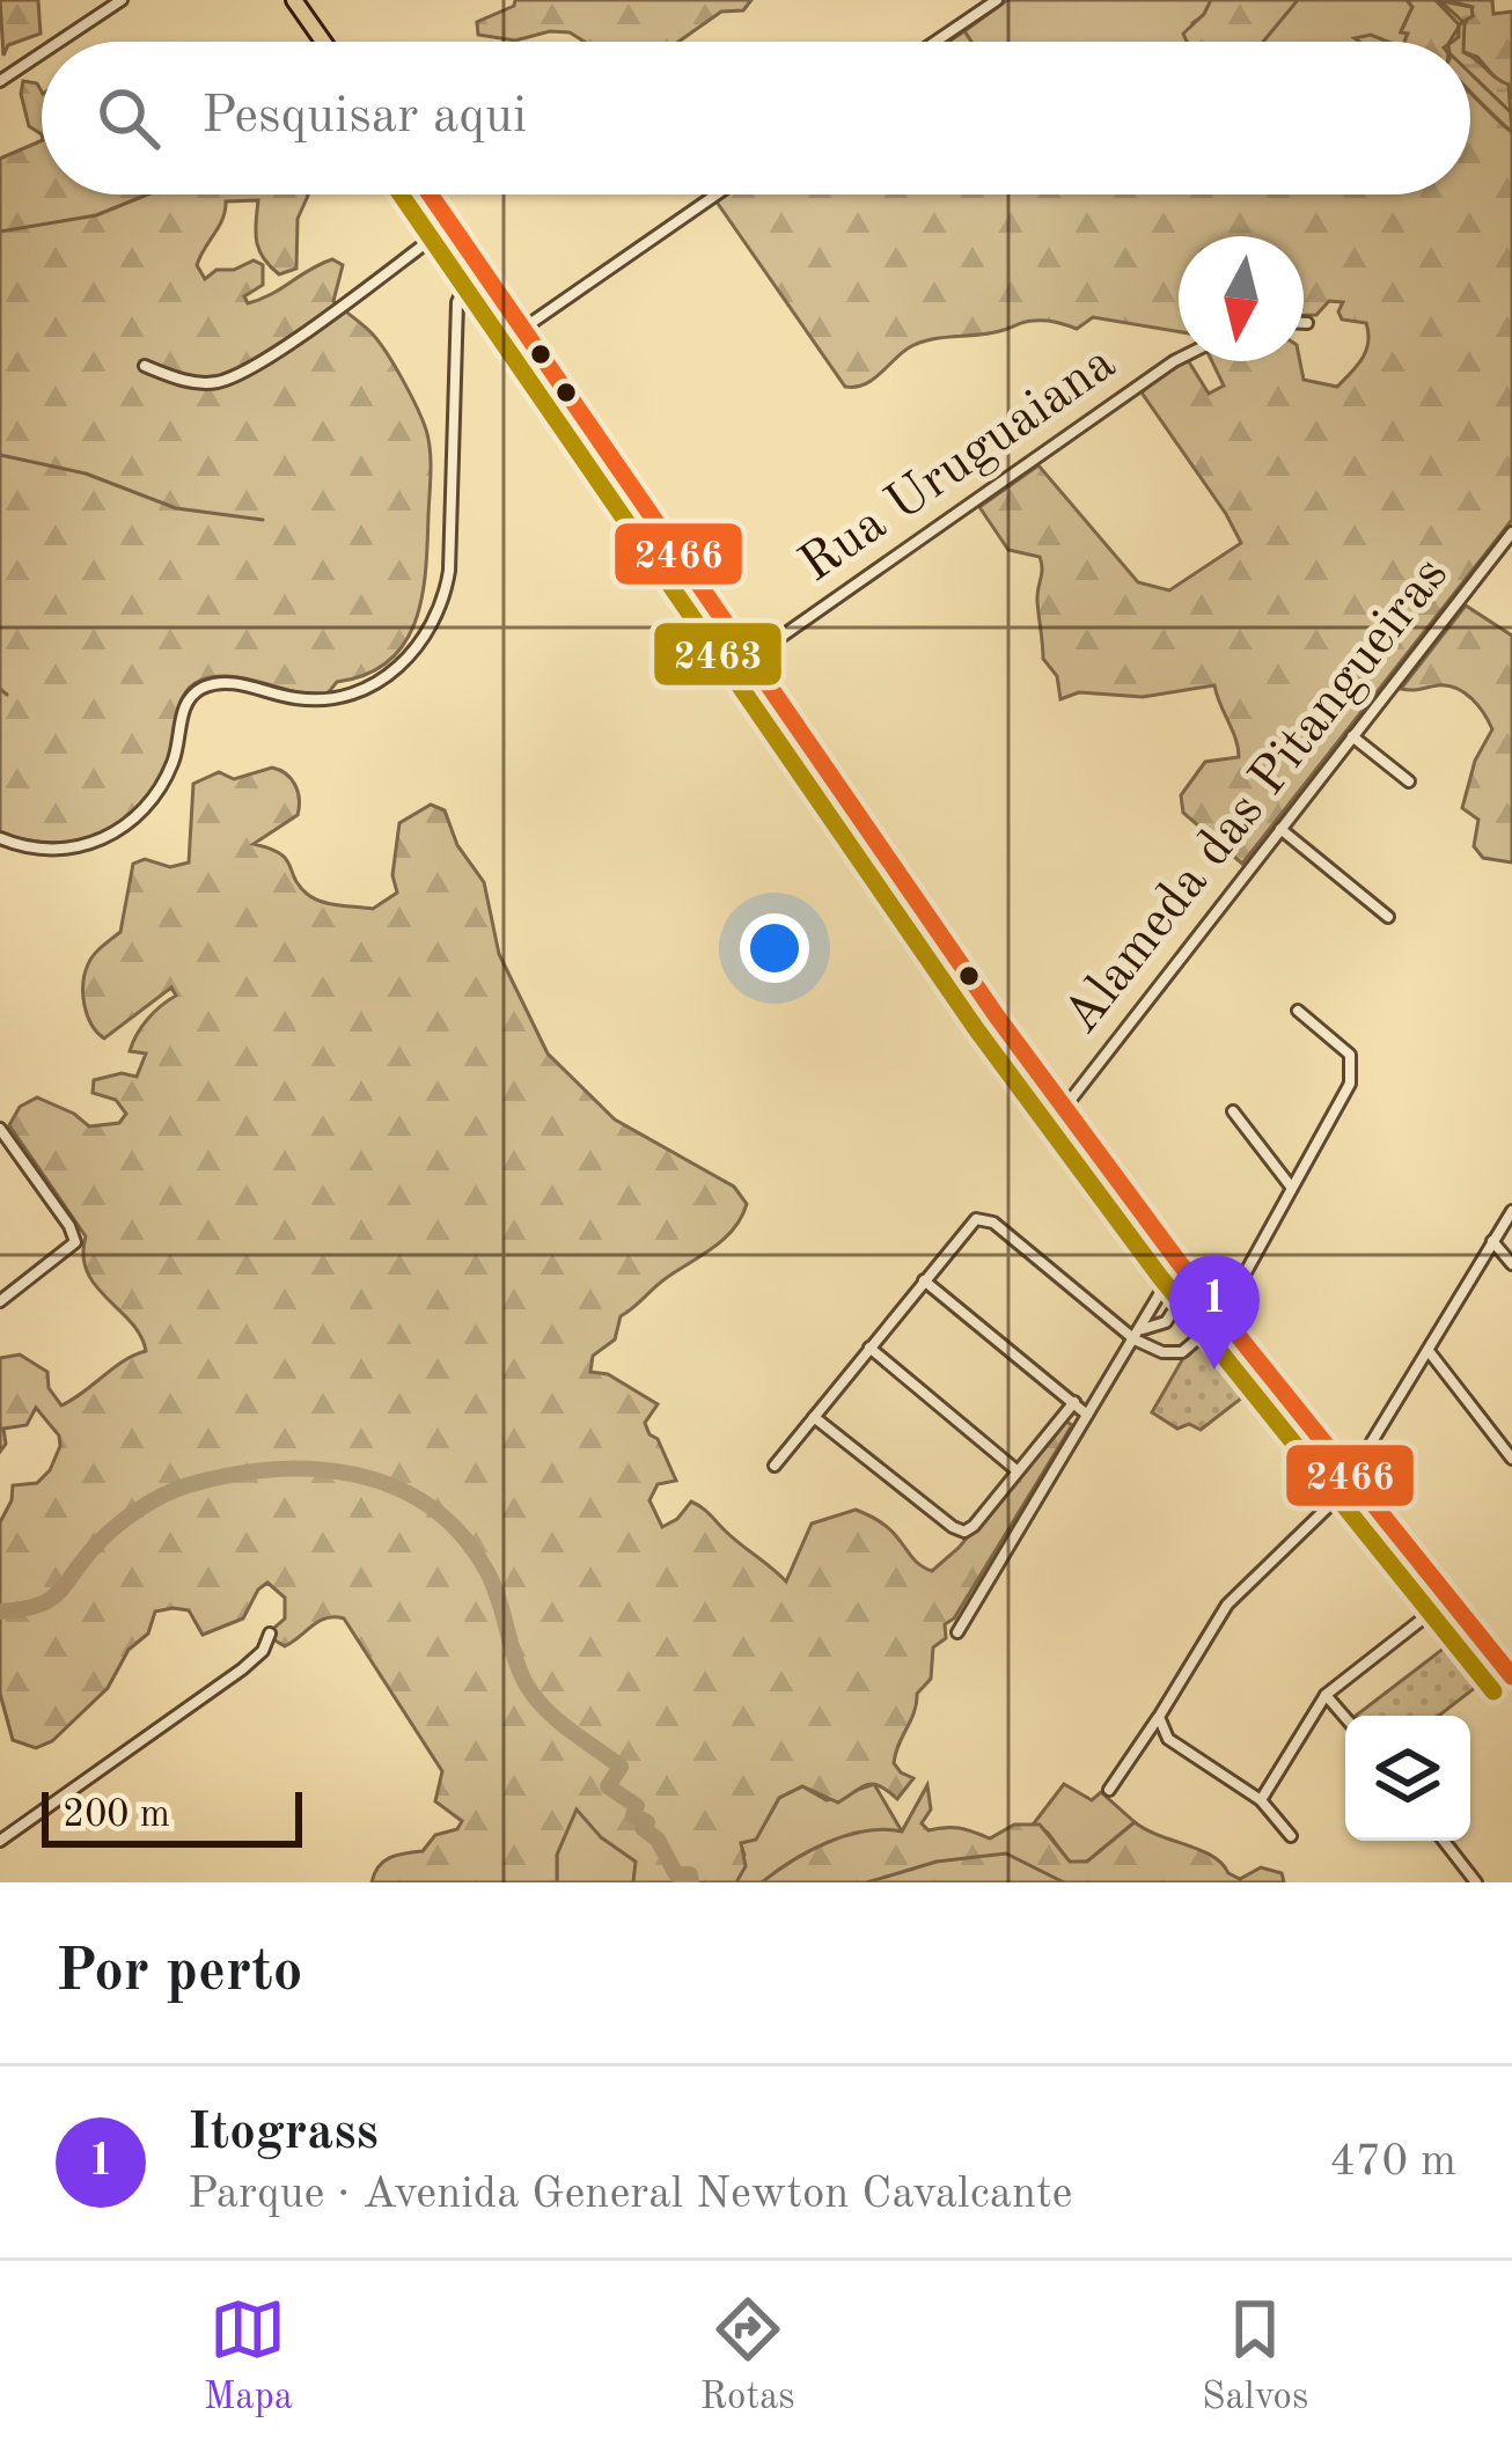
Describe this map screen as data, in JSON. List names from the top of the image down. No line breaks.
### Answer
{"streets":{"street":["Rua Uruguaiana","Alameda das Pitangueiras"]},"lines":["transit line 2466","transit line 2463"],"scale_bar":"200 m","north":"bottom","page":{"search":"Pesquisar aqui","pins":"1","scale":"200 m","heading":"Por perto","list":[{"mark":"1","name":"Itograss","note":"Parque · Avenida General Newton Cavalcante","value":"470 m"}],"nav":["Mapa","Rotas","Salvos"]}}
